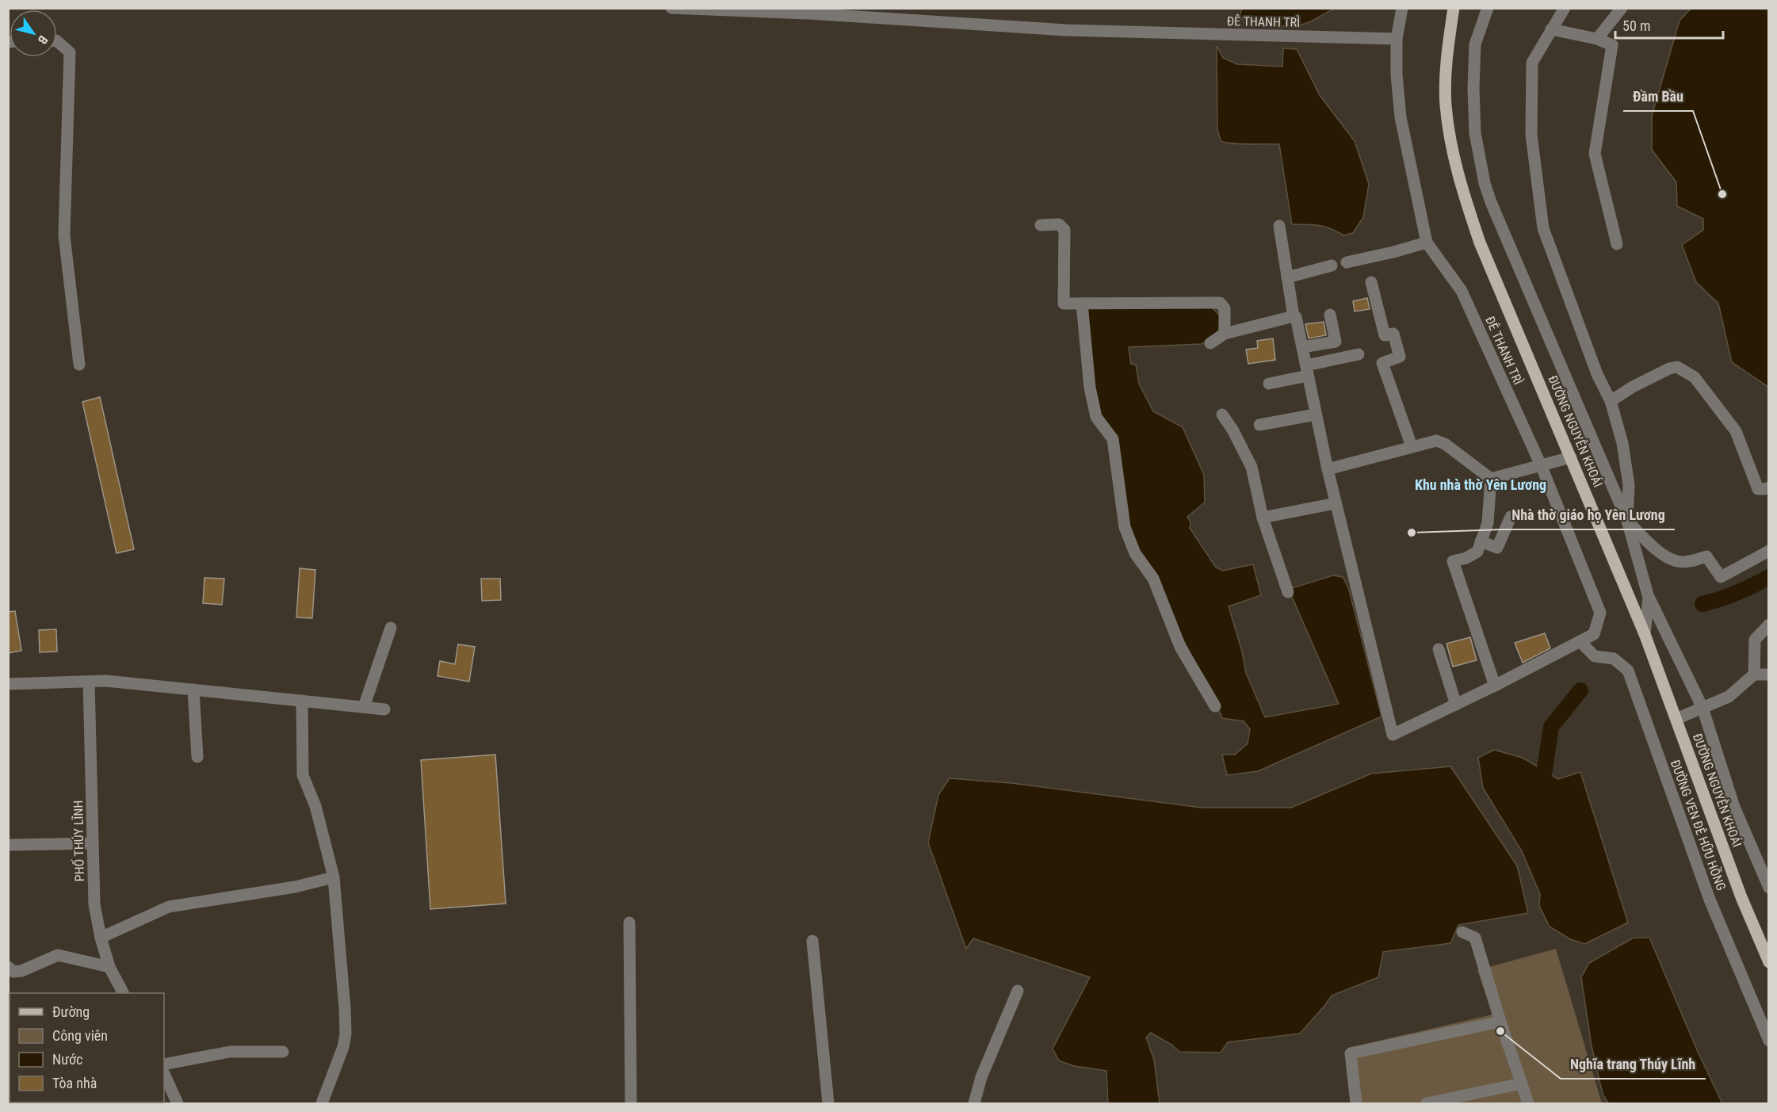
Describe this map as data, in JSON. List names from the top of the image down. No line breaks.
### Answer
{"streets":{"main road":["ĐƯỜNG NGUYỄN KHOÁI"],"street":["ĐÊ THANH TRÌ","ĐƯỜNG VEN ĐÊ HỮU HỒNG","PHỐ THÚY LĨNH"]},"crossings":[["ĐÊ THANH TRÌ","ĐƯỜNG VEN ĐÊ HỮU HỒNG"]],"districts":["Khu nhà thờ Yên Lương"],"places":["Đầm Bầu","Nhà thờ giáo họ Yên Lương","Nghĩa trang Thúy Lĩnh"],"legend":["Đường","Công viên","Nước","Tòa nhà"],"scale_bar":"50 m","north":"bottom right"}
